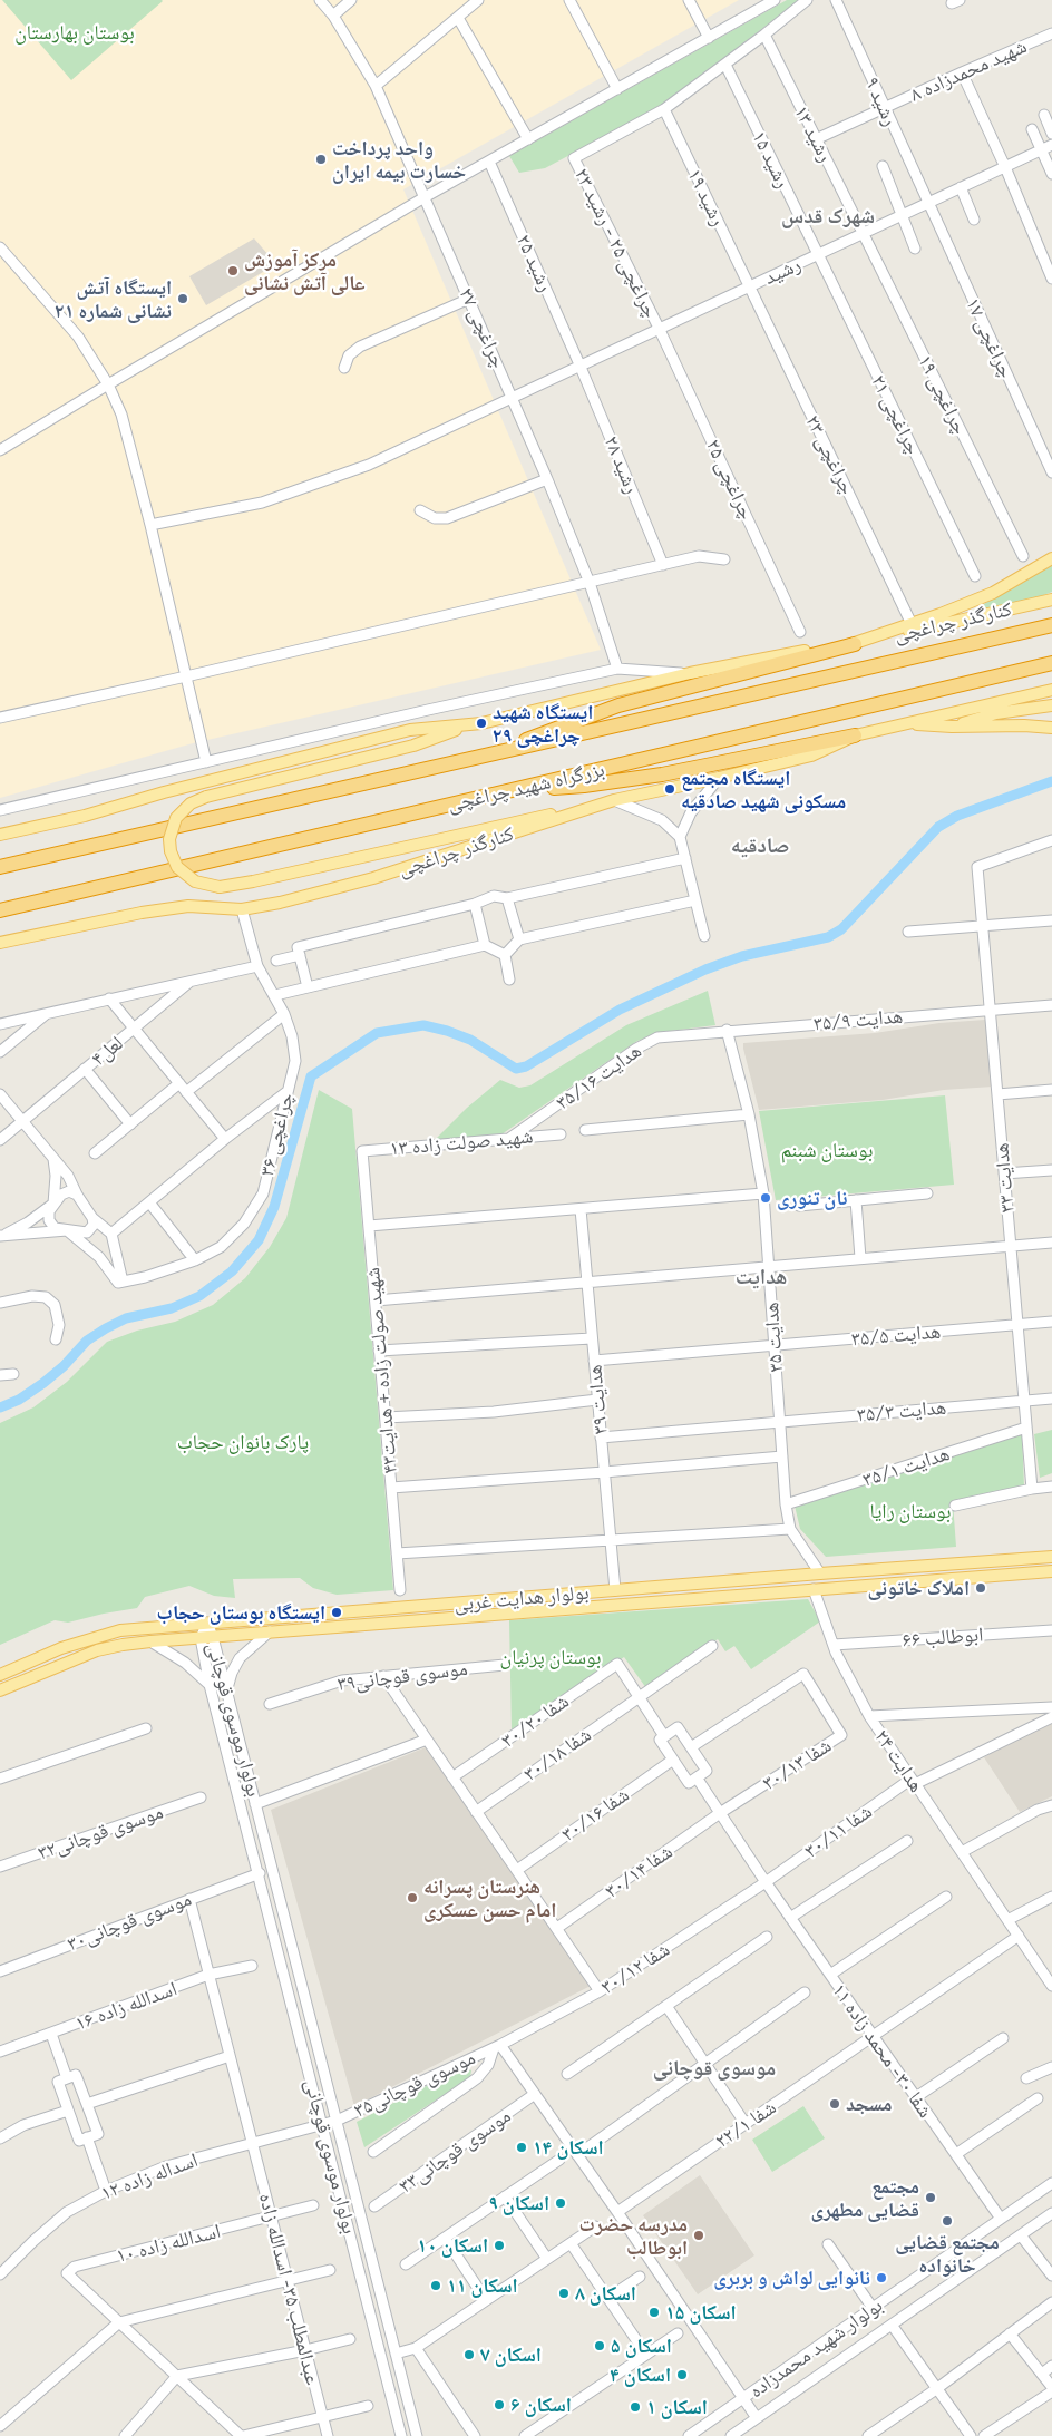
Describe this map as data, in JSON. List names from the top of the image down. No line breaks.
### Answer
{"streets":{"highway":["بزرگراه شهید چراغچی"],"main road":["کنارگذر چراغچی","بولوار هدایت غربی"],"street":["شهید محمدزاده ۸","رشید ۹","رشید ۱۳","رشید ۱۵","رشید ۱۹","چراغچی ۲۵ - رشید ۲۳","رشید ۲۵","رشید","چراغچی ۲۷","چراغچی ۱۷","چراغچی ۱۹","چراغچی ۲۱","چراغچی ۲۳","رشید ۲۸","چراغچی ۲۵","هدایت ۳۵/۹","لعل۴","هدایت ۳۵/۱۶","چراغچی ۳۶","شهید صولت زاده ۱۳","هدایت ۳۳","هدایت ۳۵/۵","هدایت ۳۵","شهید صولت زاده + هدایت۴۳","هدایت ۳۹","هدایت ۳۵/۳","هدایت ۳۵/۱","ابوطالب ۶۶","موسوی قوچانی۳۹","بولوار موسوی قوچانی","شفا ۳۰/۲۰","شفا ۳۰/۱۸","هدایت ۲۴","شفا ۳۰/۱۳","شفا ۳۰/۱۶","شفا ۳۰/۱۱","موسوی قوچانی۳۲","شفا ۳۰/۱۴","موسوی قوچانی۳۰","شفا ۳۰/۱۲","اسدالله زاده ۱۶","شفا ۳۰- محمد زاده ۱۱","موسوی قوچانی۳۵","۲۲/۱ شفا","موسوی قوچانی۳۳","اسداله زاده ۱۲","اسدالله زاده ۱۰","عبدالمطلب ۳۵- اسدالله زاده","بولوار شهید محمدزاده"]},"crossings":[["شهید محمدزاده ۸","رشید ۹"],["شهید محمدزاده ۸","رشید ۱۳"],["رشید ۹","رشید"],["رشید ۹","چراغچی ۱۷"],["رشید ۱۳","رشید"],["رشید ۱۳","چراغچی ۱۹"],["رشید ۱۵","رشید"],["رشید ۱۵","چراغچی ۲۱"],["رشید ۱۹","چراغچی ۲۵ - رشید ۲۳"],["رشید ۱۹","رشید"],["رشید ۱۹","چراغچی ۲۳"],["چراغچی ۲۵ - رشید ۲۳","رشید"],["چراغچی ۲۵ - رشید ۲۳","چراغچی ۲۵"],["رشید ۲۵","رشید"],["رشید ۲۵","رشید ۲۸"],["رشید","چراغچی ۲۷"],["رشید","چراغچی ۱۷"],["رشید","چراغچی ۱۹"],["رشید","چراغچی ۲۱"],["رشید","چراغچی ۲۳"],["رشید","رشید ۲۸"],["رشید","چراغچی ۲۵"],["کنارگذر چراغچی","چراغچی ۳۶"],["هدایت ۳۵/۹","هدایت ۳۵/۱۶"],["هدایت ۳۵/۹","هدایت ۳۳"],["هدایت ۳۵/۹","هدایت ۳۵"],["هدایت ۳۵/۱۶","شهید صولت زاده ۱۳"],["هدایت ۳۵/۱۶","هدایت ۳۵"],["شهید صولت زاده ۱۳","شهید صولت زاده + هدایت۴۳"],["هدایت ۳۳","هدایت ۳۵/۵"],["هدایت ۳۳","هدایت ۳۵/۳"],["هدایت ۳۳","هدایت ۳۵/۱"],["هدایت ۳۵/۵","هدایت ۳۵"],["هدایت ۳۵/۵","هدایت ۳۹"],["هدایت ۳۵","هدایت ۳۵/۳"],["هدایت ۳۵","هدایت ۳۵/۱"],["هدایت ۳۵","بولوار هدایت غربی"],["هدایت ۳۹","هدایت ۳۵/۳"],["هدایت ۳۹","بولوار هدایت غربی"],["بولوار هدایت غربی","بولوار موسوی قوچانی"],["بولوار هدایت غربی","هدایت ۲۴"],["ابوطالب ۶۶","هدایت ۲۴"],["بولوار موسوی قوچانی","موسوی قوچانی۳۰"],["بولوار موسوی قوچانی","موسوی قوچانی۳۵"],["بولوار موسوی قوچانی","اسداله زاده ۱۲"],["شفا ۳۰/۲۰","شفا ۳۰/۱۸"],["هدایت ۲۴","شفا ۳۰/۱۱"],["هدایت ۲۴","۲۲/۱ شفا"],["شفا ۳۰/۱۳","شفا ۳۰/۱۴"],["شفا ۳۰/۱۳","شفا ۳۰- محمد زاده ۱۱"],["شفا ۳۰/۱۱","شفا ۳۰/۱۲"],["شفا ۳۰/۱۱","شفا ۳۰- محمد زاده ۱۱"],["شفا ۳۰/۱۴","شفا ۳۰- محمد زاده ۱۱"],["موسوی قوچانی۳۰","عبدالمطلب ۳۵- اسدالله زاده"],["شفا ۳۰/۱۲","شفا ۳۰- محمد زاده ۱۱"],["شفا ۳۰/۱۲","موسوی قوچانی۳۵"],["اسدالله زاده ۱۶","عبدالمطلب ۳۵- اسدالله زاده"],["شفا ۳۰- محمد زاده ۱۱","۲۲/۱ شفا"],["شفا ۳۰- محمد زاده ۱۱","بولوار شهید محمدزاده"],["موسوی قوچانی۳۵","اسداله زاده ۱۲"],["اسداله زاده ۱۲","عبدالمطلب ۳۵- اسدالله زاده"],["اسدالله زاده ۱۰","عبدالمطلب ۳۵- اسدالله زاده"]],"districts":["شهرک قدس","صادقیه","هدایت","موسوی قوچانی"],"parks":["بوستان بهارستان","بوستان شبنم","پارک بانوان حجاب","بوستان رایا","بوستان پرنیان"],"places":["واحد پرداخت خسارت بیمه ایران","مرکز آموزش عالی آتش نشانی","ایستگاه آتش نشانی شماره ۲۱","ایستگاه شهید چراغچی ۲۹","ایستگاه مجتمع مسکونی شهید صادقیه","نان تنوری","املاک خاتونی","ایستگاه بوستان حجاب","هنرستان پسرانه امام حسن عسکری","مسجد","اسکان ۱۴","مجتمع قضایی مطهری","اسکان ۹","مجتمع قضایی خانواده","مدرسه حضرت ابوطالب","اسکان ۱۰","نانوایی لواش و بربری","اسکان ۱۱","اسکان ۸","اسکان ۱۵","اسکان ۵","اسکان ۷","اسکان ۴","اسکان ۶","اسکان ۱"]}
